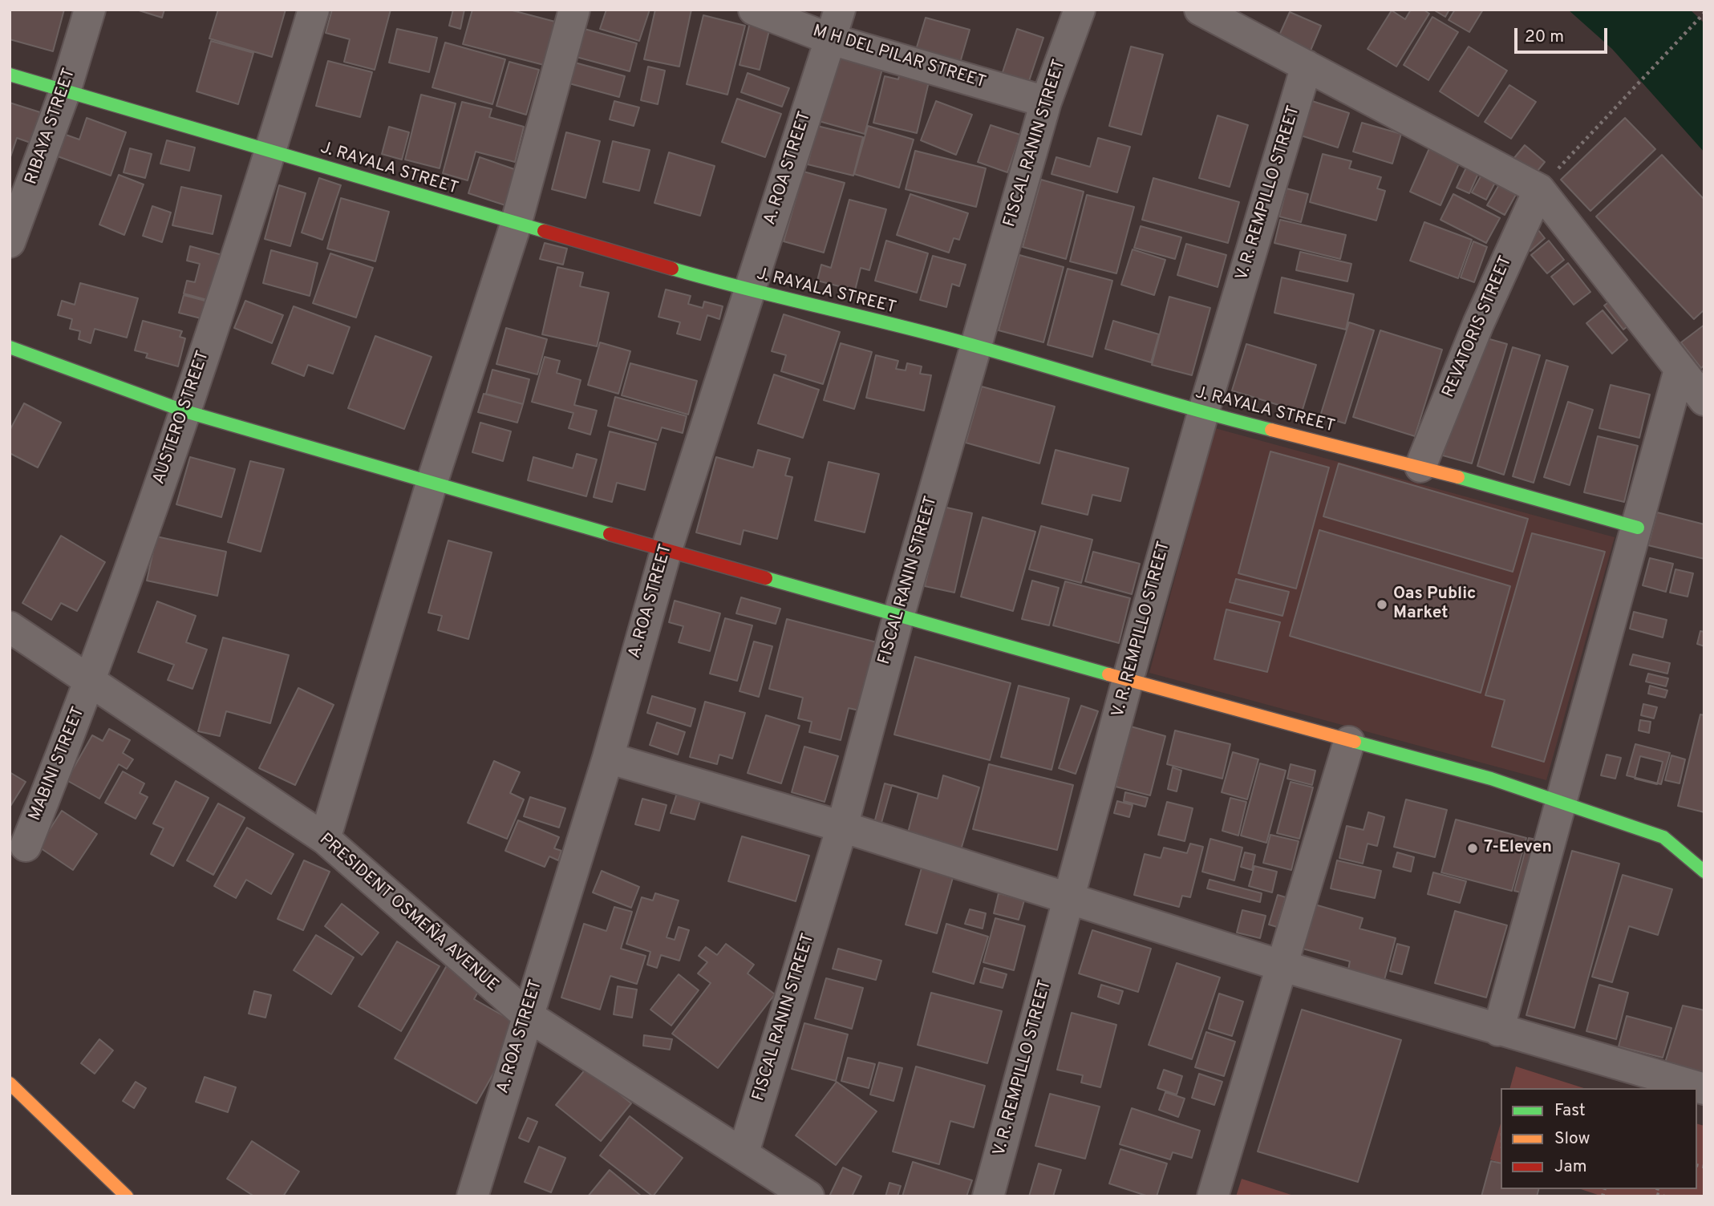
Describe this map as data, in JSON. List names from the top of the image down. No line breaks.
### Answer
{"streets":{"main road":["J. RAYALA STREET"],"street":["M H DEL PILAR STREET","RIBAYA STREET","FISCAL RANIN STREET","A. ROA STREET","V. R. REMPILLO STREET","REVATORIS STREET","AUSTERO STREET","MABINI STREET","PRESIDENT OSMEÑA AVENUE"]},"crossings":[["M H DEL PILAR STREET","FISCAL RANIN STREET"],["M H DEL PILAR STREET","A. ROA STREET"],["RIBAYA STREET","J. RAYALA STREET"],["FISCAL RANIN STREET","J. RAYALA STREET"],["FISCAL RANIN STREET","PRESIDENT OSMEÑA AVENUE"],["A. ROA STREET","J. RAYALA STREET"],["A. ROA STREET","PRESIDENT OSMEÑA AVENUE"],["J. RAYALA STREET","V. R. REMPILLO STREET"],["J. RAYALA STREET","REVATORIS STREET"],["J. RAYALA STREET","AUSTERO STREET"],["AUSTERO STREET","MABINI STREET"],["AUSTERO STREET","PRESIDENT OSMEÑA AVENUE"],["MABINI STREET","PRESIDENT OSMEÑA AVENUE"]],"places":["Oas Public Market","7-Eleven"],"legend":["Fast","Slow","Jam"],"scale_bar":"20 m"}
